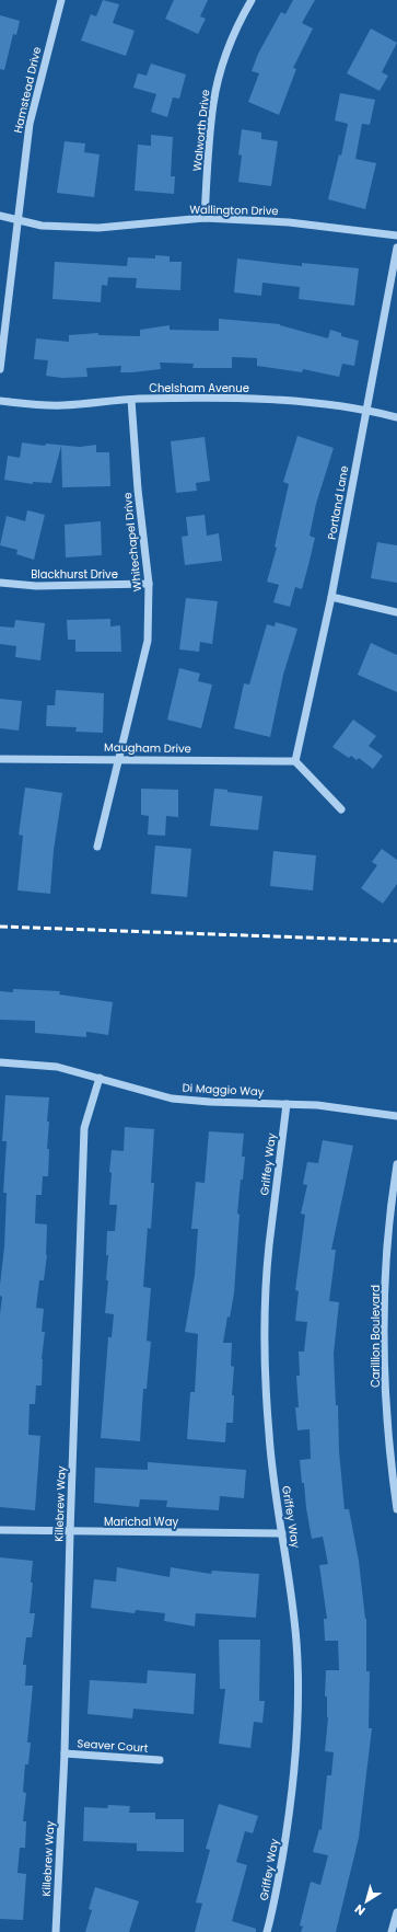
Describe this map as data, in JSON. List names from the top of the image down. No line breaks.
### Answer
{"streets":{"street":["Hamstead Drive","Walworth Drive","Wallington Drive","Chelsham Avenue","Portland Lane","Whitechapel Drive","Blackhurst Drive","Maugham Drive","Di Maggio Way","Griffey Way","Carillion Boulevard","Killebrew Way","Marichal Way","Seaver Court"]},"crossings":[["Hamstead Drive","Wallington Drive"],["Walworth Drive","Wallington Drive"],["Chelsham Avenue","Portland Lane"],["Chelsham Avenue","Whitechapel Drive"],["Portland Lane","Maugham Drive"],["Whitechapel Drive","Blackhurst Drive"],["Whitechapel Drive","Maugham Drive"],["Di Maggio Way","Griffey Way"],["Di Maggio Way","Killebrew Way"],["Griffey Way","Marichal Way"],["Killebrew Way","Marichal Way"],["Killebrew Way","Seaver Court"]],"north":"bottom left"}
